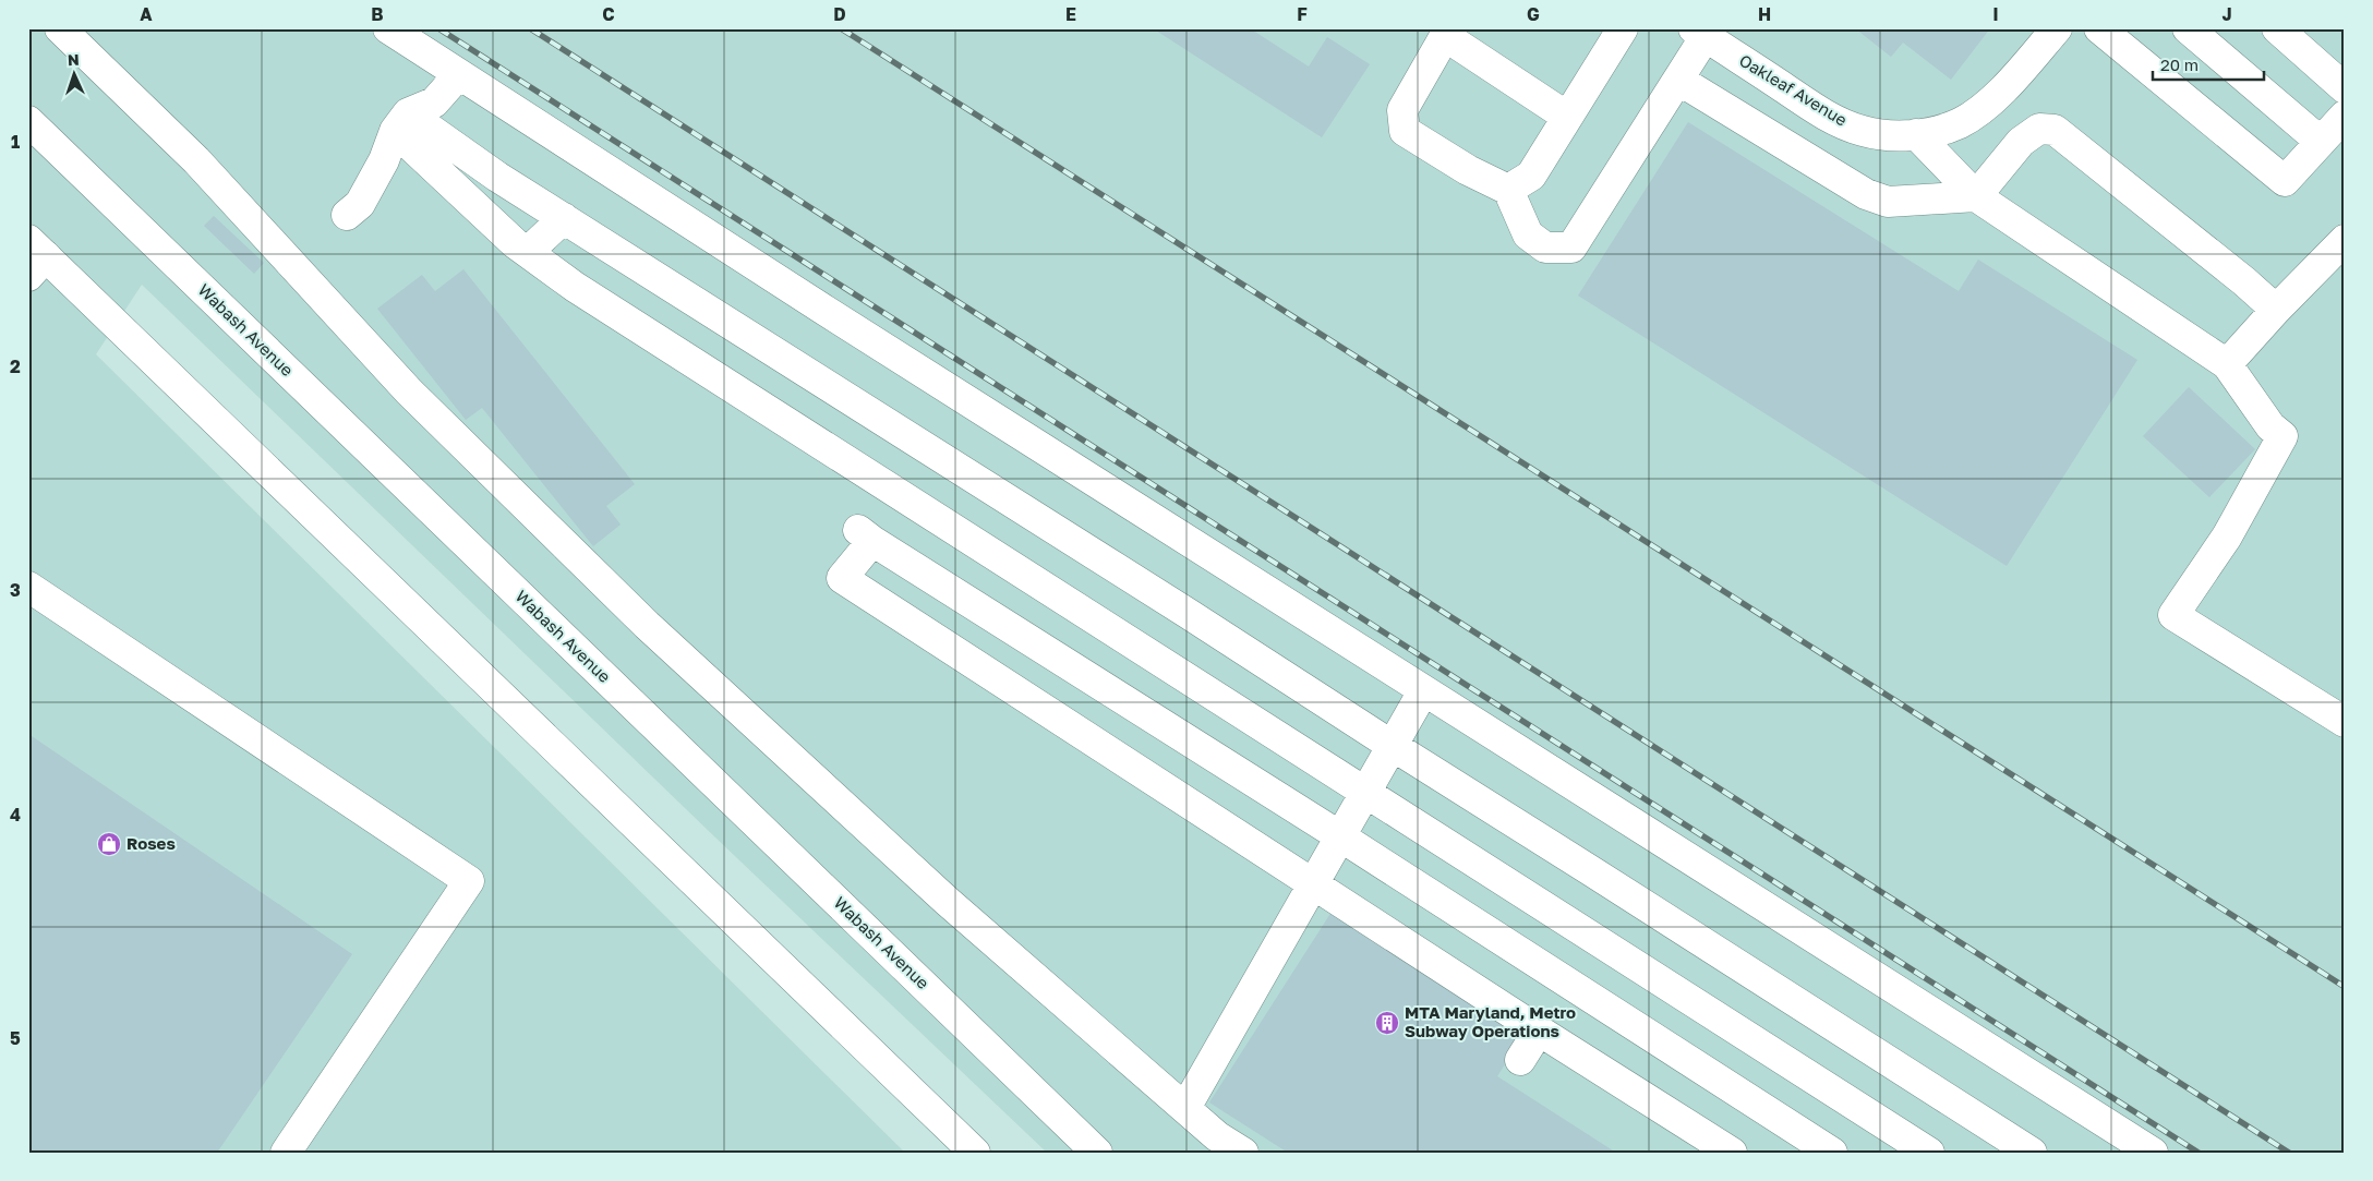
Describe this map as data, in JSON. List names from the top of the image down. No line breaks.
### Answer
{"streets":{"main road":["Oakleaf Avenue","Wabash Avenue"]},"places":{"shop":["Roses"],"building":["MTA Maryland, Metro Subway Operations"]},"scale_bar":"20 m","north":"top","grid":{"columns":["A","B","C","D","E","F","G","H","I","J"],"rows":["1","2","3","4","5"]}}
